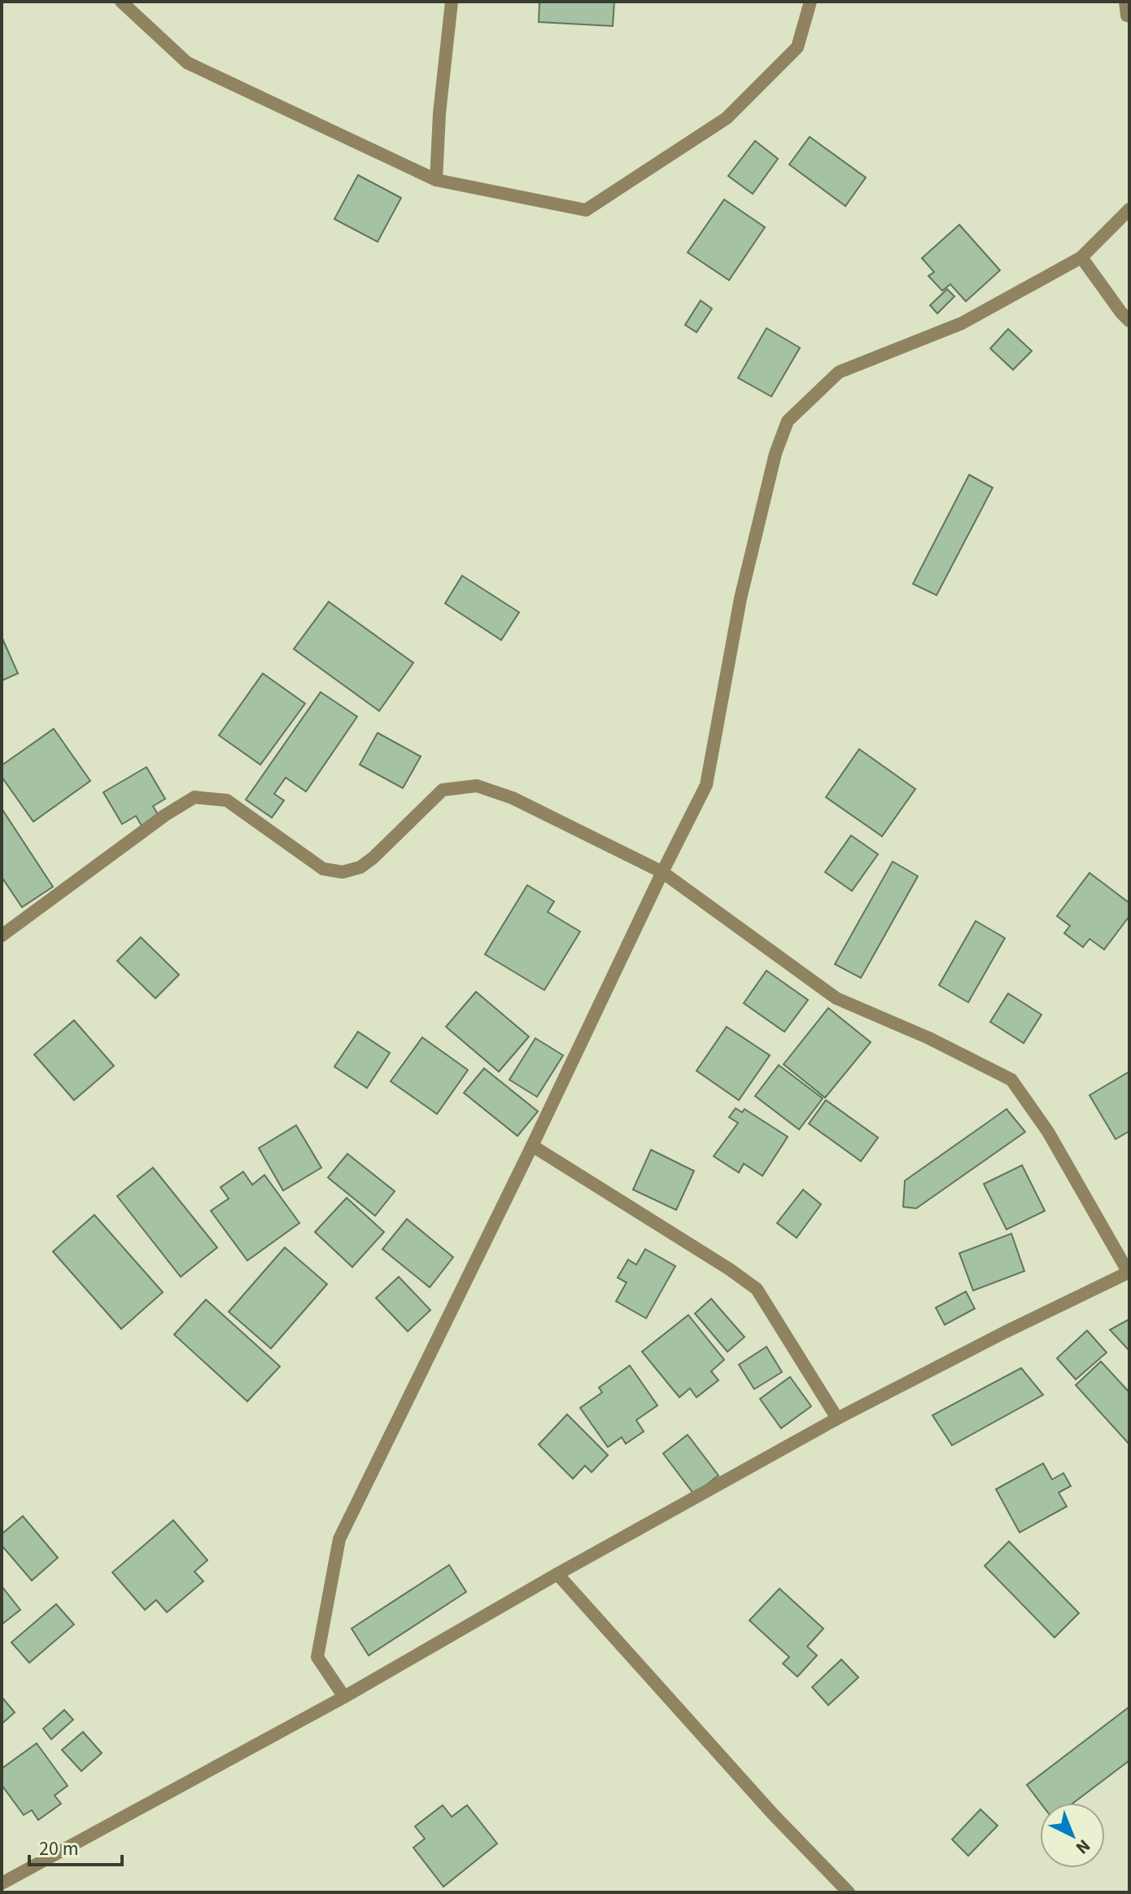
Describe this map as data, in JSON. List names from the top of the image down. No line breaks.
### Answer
{"scale_bar":"20 m","north":"bottom right"}
